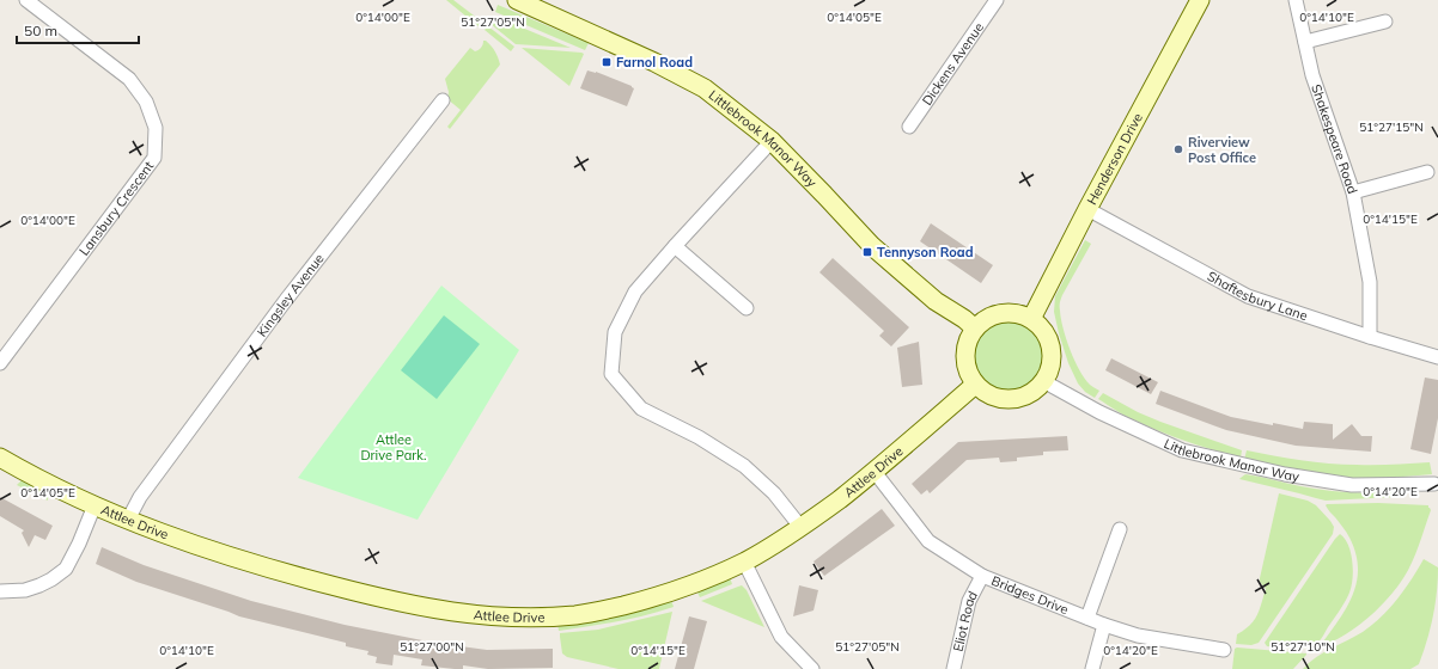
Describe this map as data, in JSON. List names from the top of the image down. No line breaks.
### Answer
{"streets":{"street":["Dickens Avenue","Littlebrook Manor Way","Shakespeare Road","Henderson Drive","Lansbury Crescent","Shaftesbury Lane","Kingsley Avenue","Attlee Drive","Bridges Drive","Eliot Road"]},"crossings":[["Littlebrook Manor Way","Henderson Drive"],["Littlebrook Manor Way","Attlee Drive"],["Shakespeare Road","Shaftesbury Lane"],["Henderson Drive","Shaftesbury Lane"],["Henderson Drive","Attlee Drive"],["Kingsley Avenue","Attlee Drive"],["Attlee Drive","Bridges Drive"],["Bridges Drive","Eliot Road"]],"parks":["Attlee Drive Park."],"places":{"transit":["Farnol Road","Tennyson Road"],"other":["Riverview Post Office"]},"scale_bar":"50 m","coordinates":["0°14'05\"E","0°14'00\"E","0°14'10\"E","51°27'05\"N","51°27'15\"N","0°14'15\"E","0°14'20\"E","51°27'00\"N","51°27'10\"N"]}
